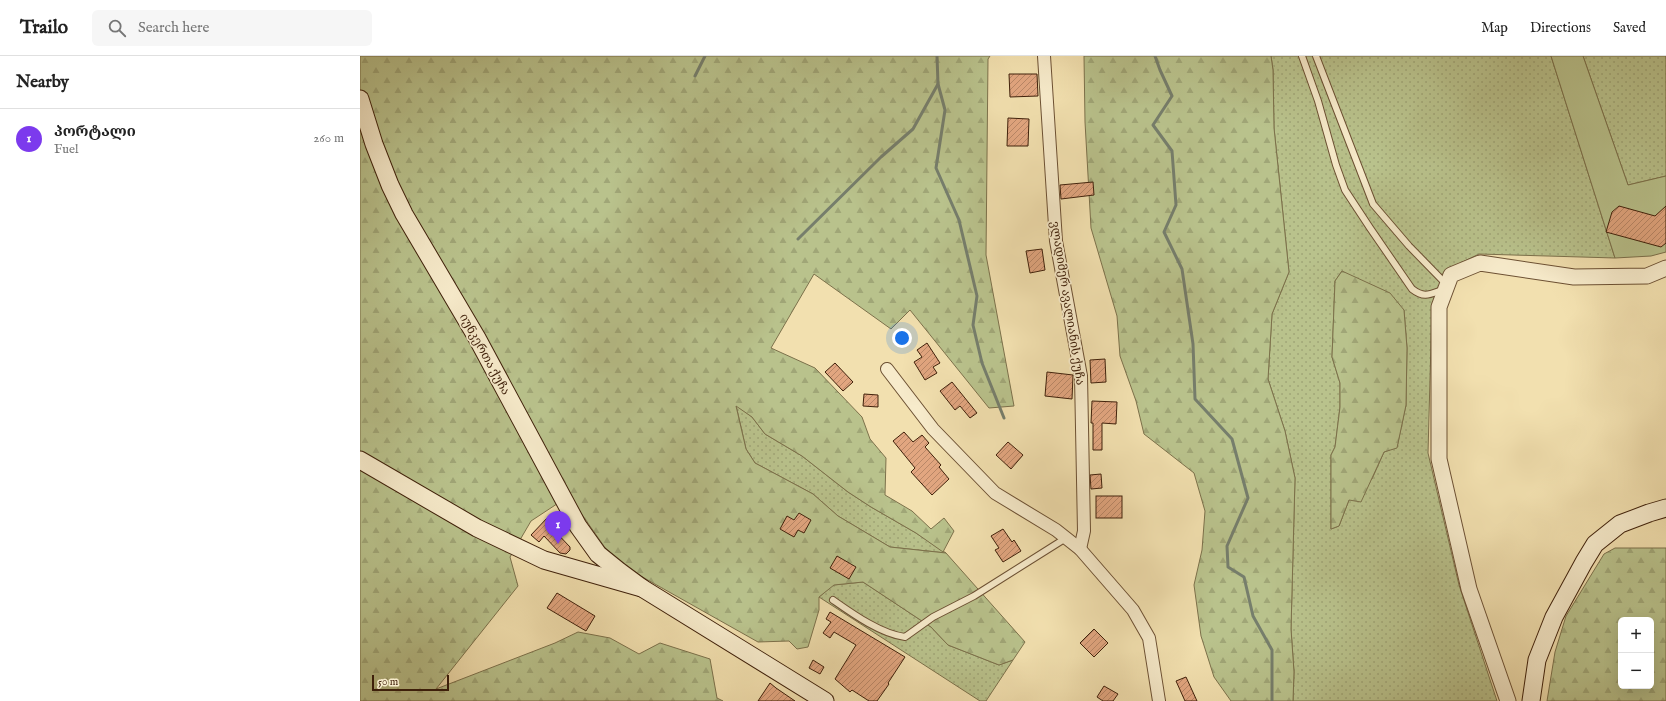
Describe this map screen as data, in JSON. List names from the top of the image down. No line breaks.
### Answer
{"streets":{"main road":["იუნკერთა ქუჩა"],"street":["ვლადიმერ ავალიანის ქუჩა"]},"scale_bar":"50 m","page":{"header":"Trailo","search":"Search here","nav":["Map","Directions","Saved"],"heading":"Nearby","list":[{"mark":"1","name":"პორტალი","note":"Fuel","value":"260 m"}],"pins":"1","map_buttons":["+","−"],"scale":"50 m"}}
